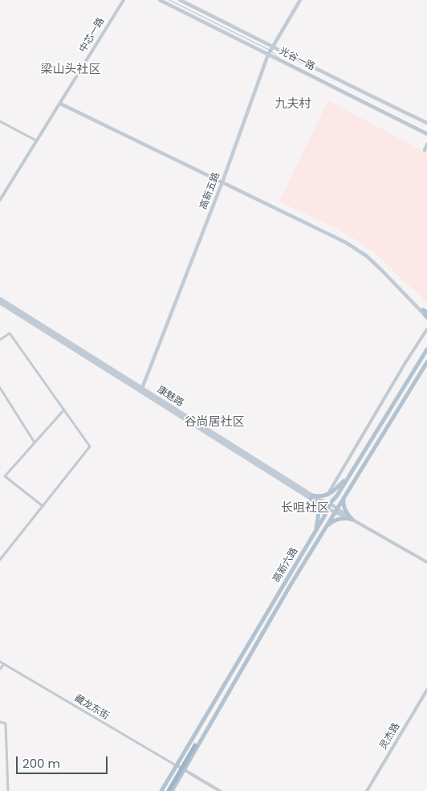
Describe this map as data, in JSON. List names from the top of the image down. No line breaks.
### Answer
{"streets":{"main road":["光谷一路","高新五路","康魅路","高新六路"],"street":["中芯一路","藏龙东街","灵杰路"]},"crossings":[["光谷一路","高新五路"],["高新五路","康魅路"],["康魅路","高新六路"],["高新六路","藏龙东街"]],"districts":["梁山头社区","九夫村","谷尚居社区","长咀社区"],"scale_bar":"200 m"}
